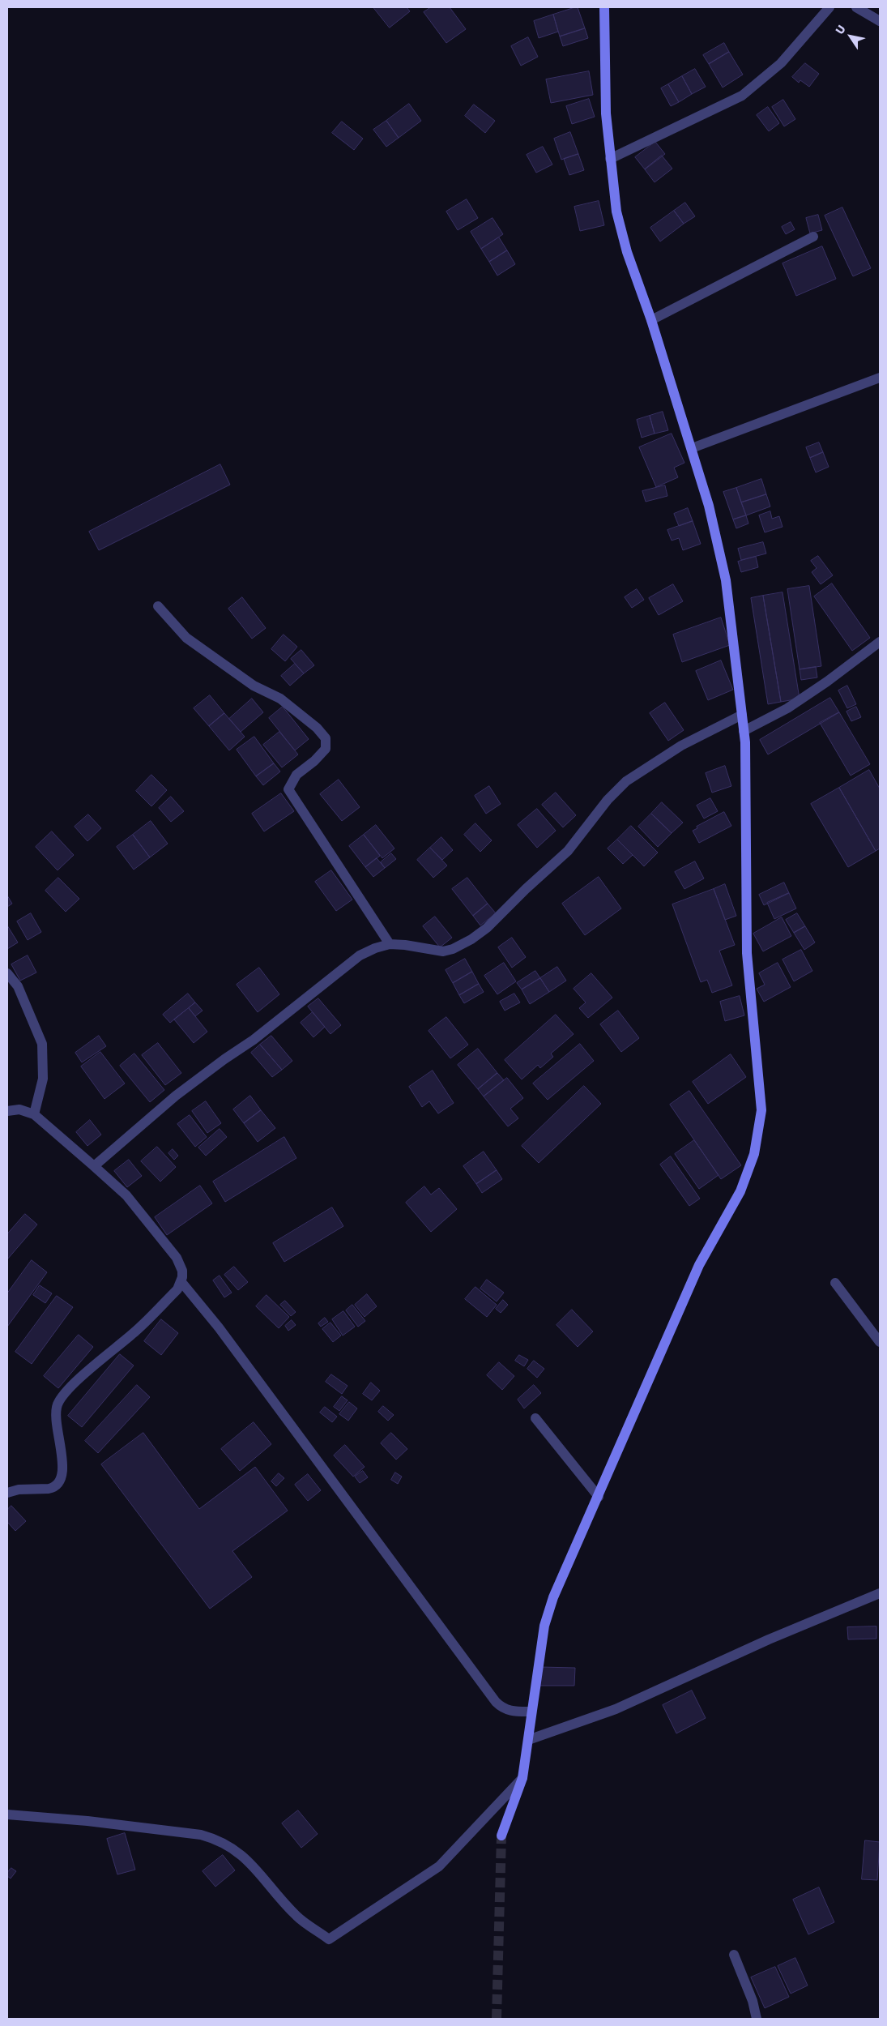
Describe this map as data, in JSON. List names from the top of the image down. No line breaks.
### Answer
{"north":"top left"}
